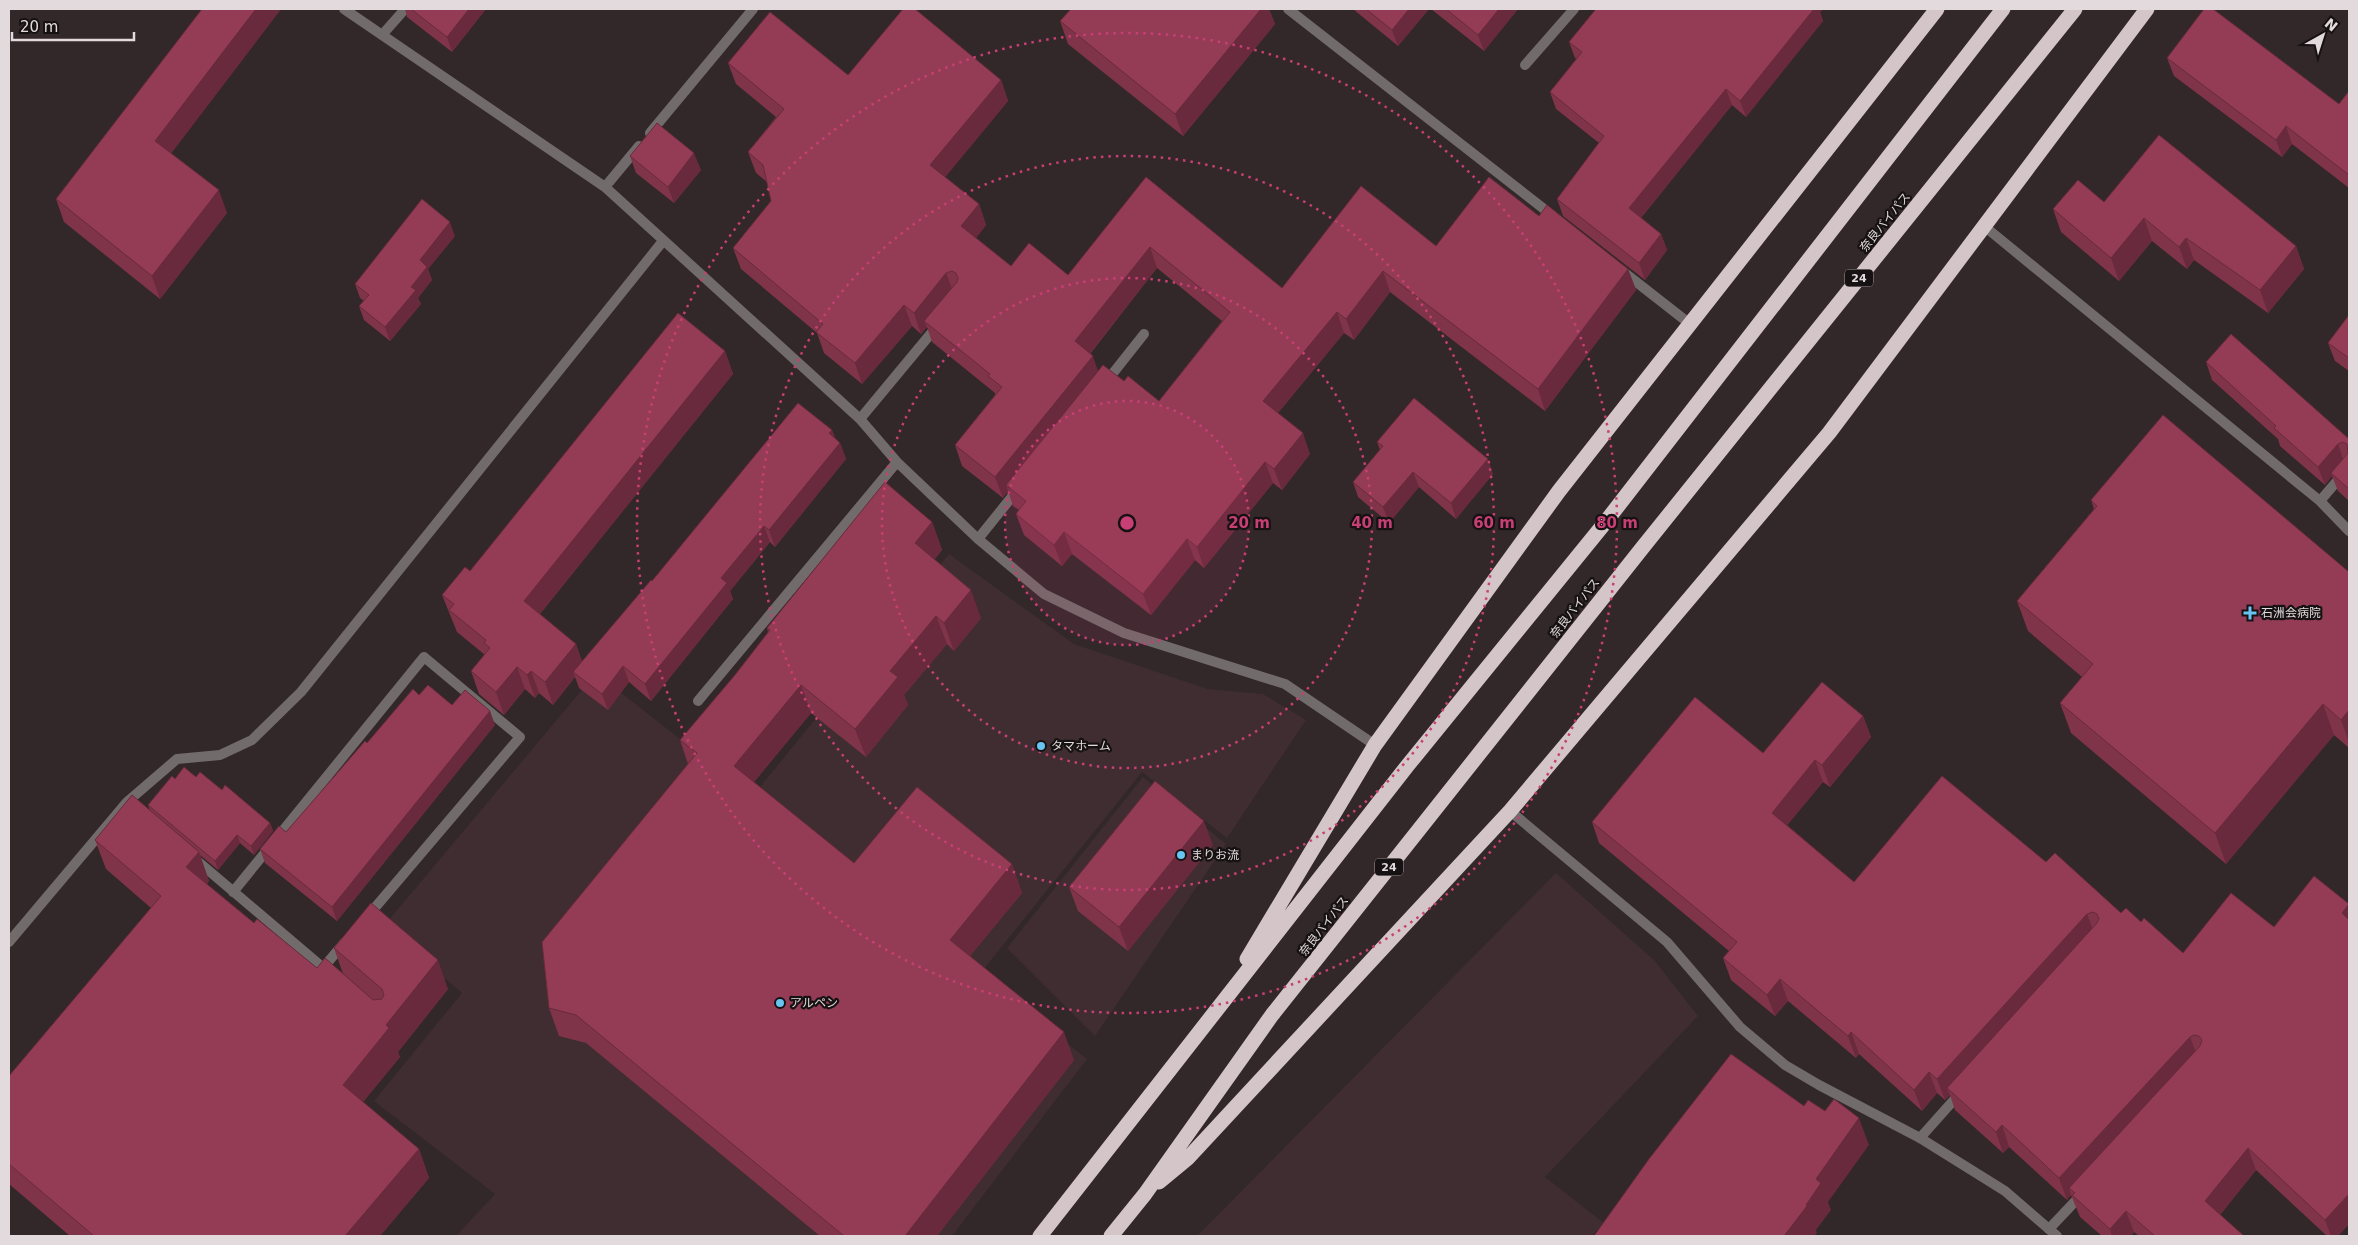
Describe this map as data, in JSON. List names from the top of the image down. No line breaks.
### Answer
{"streets":{"highway":["奈良バイパス","24"]},"places":{"health":["石洲会病院"],"other":["タマホーム","まりお流","アルペン"]},"scale_bar":"20 m","north":"top right","rings":["20 m","40 m","60 m","80 m"]}
